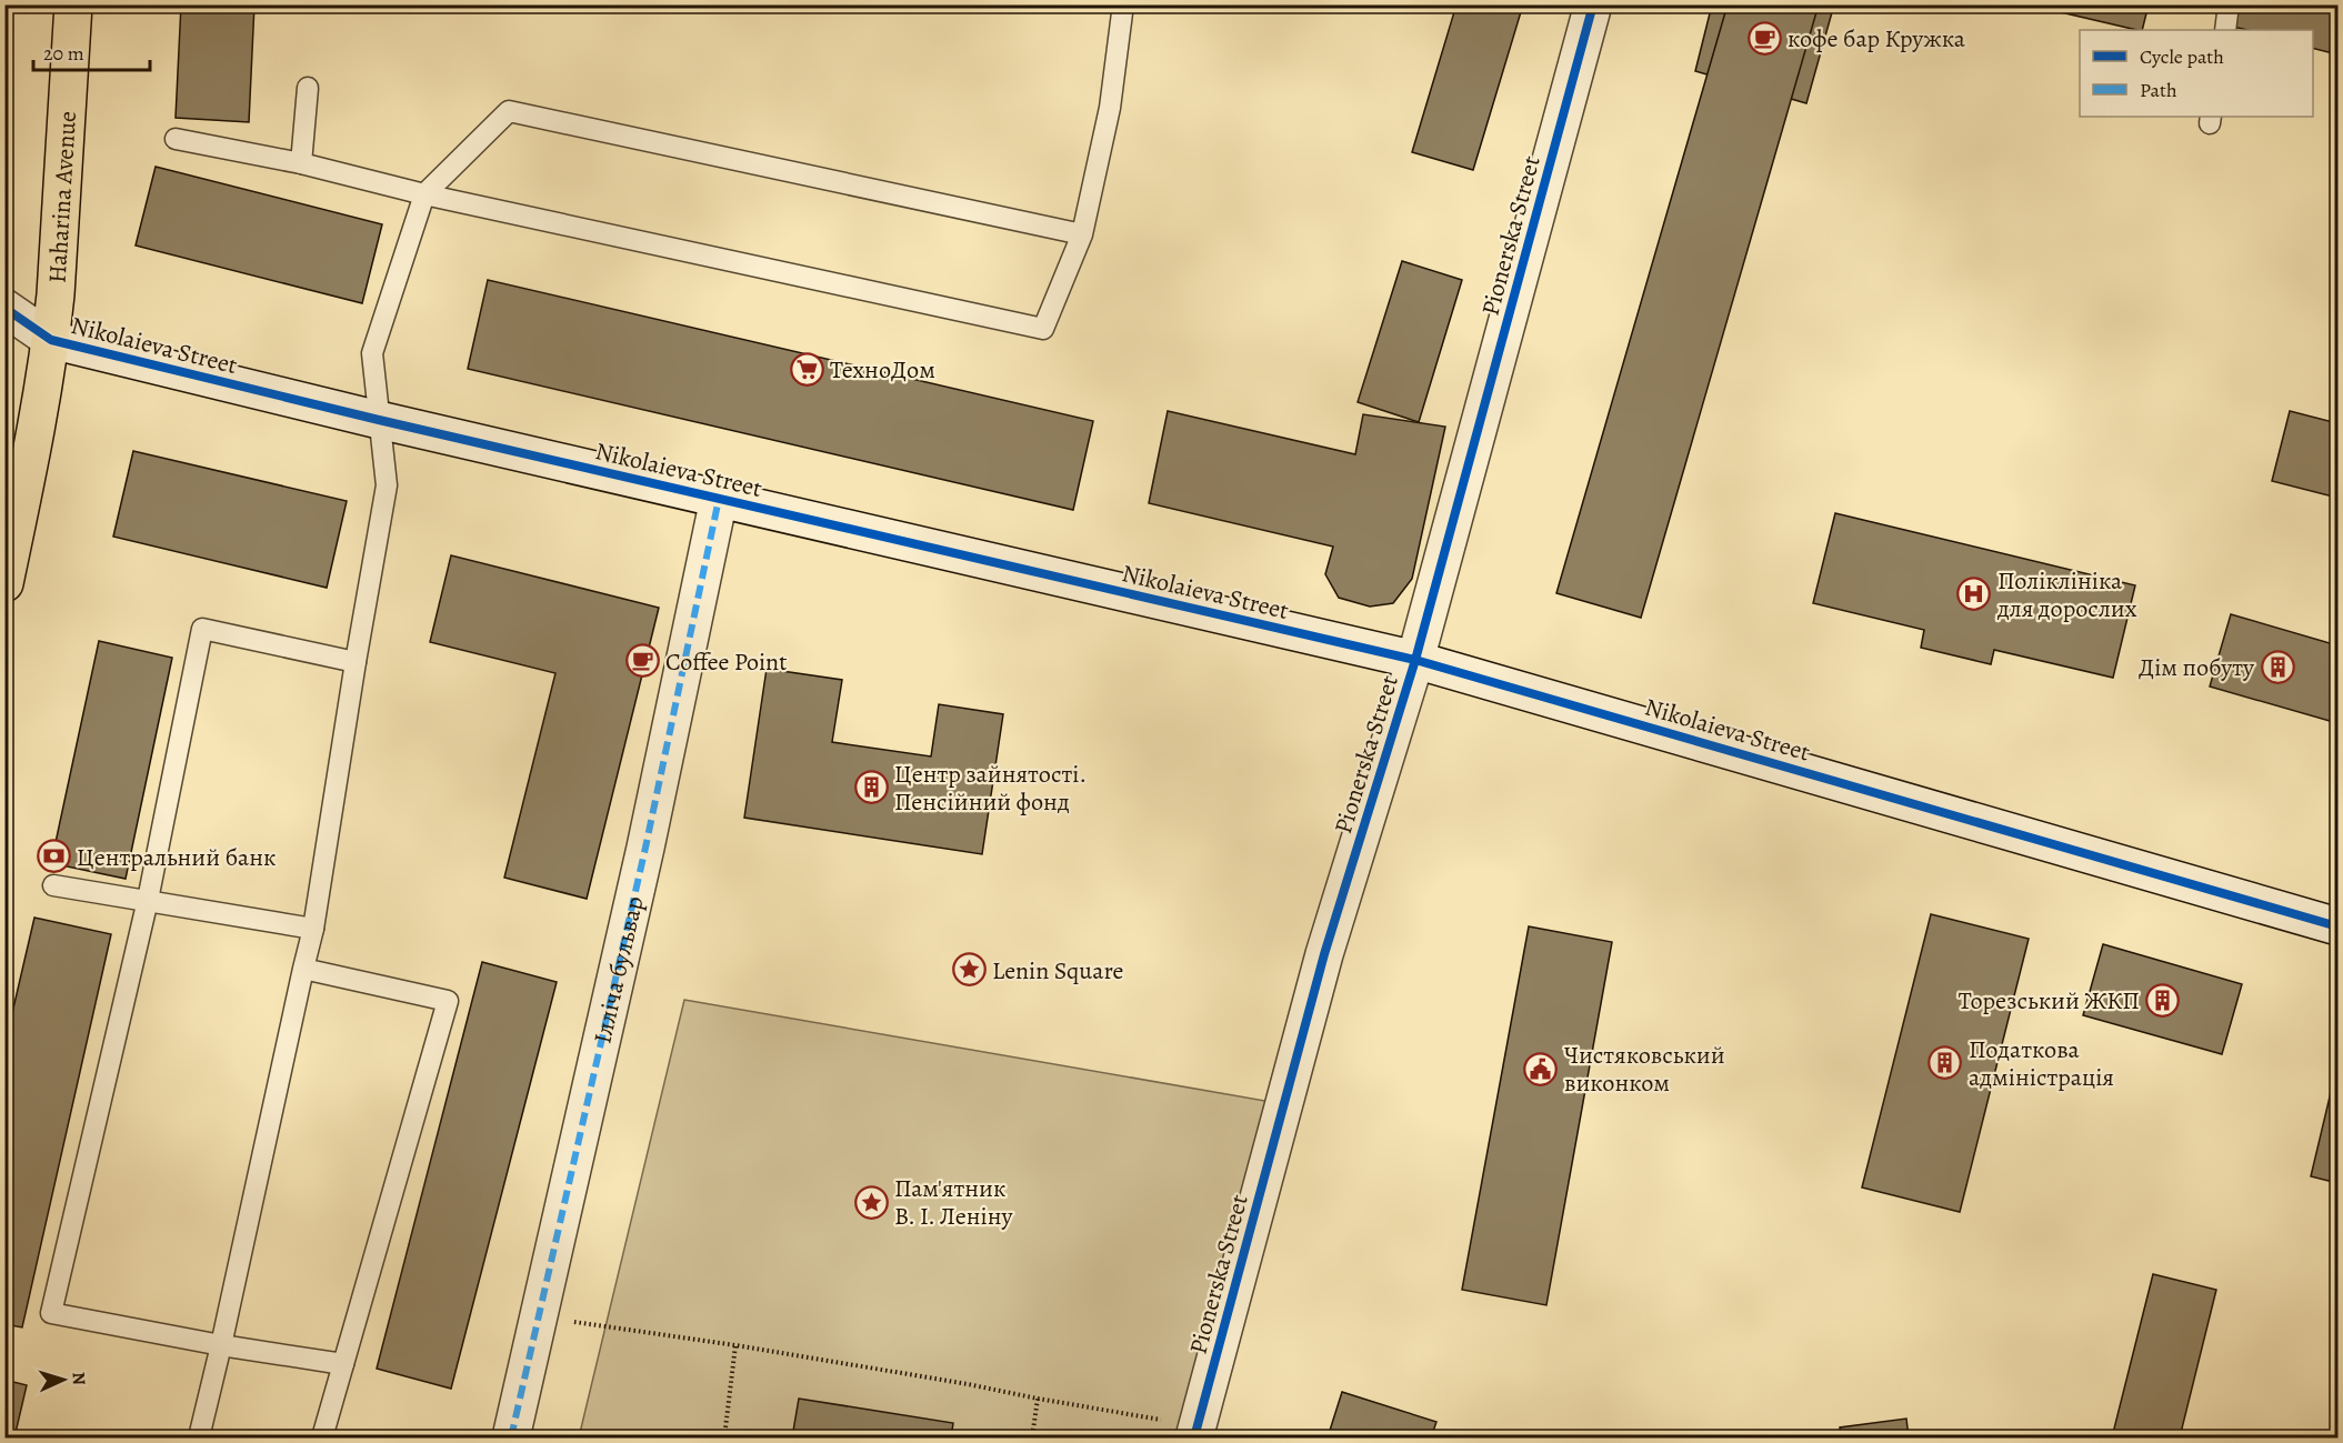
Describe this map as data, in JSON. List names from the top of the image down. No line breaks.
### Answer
{"streets":{"main road":["Haharina Avenue"],"street":["Pionerska Street","Nikolaieva Street","Ілліча бульвар"]},"crossings":[["Haharina Avenue","Nikolaieva Street"],["Pionerska Street","Nikolaieva Street"],["Nikolaieva Street","Ілліча бульвар"]],"places":{"cafe":["кофе бар Кружка","Coffee Point"],"supermarket":["ТехноДом"],"hospital":["Поліклініка для дорослих"],"building":["Дім побуту","Центр зайнятості. Пенсійний фонд","Торезський ЖКП","Податкова адміністрація"],"bank":["Центральний банк"],"place":["Lenin Square","Пам'ятник В. І. Леніну"],"public building":["Чистяковський виконком"]},"legend":["Cycle path","Path"],"scale_bar":"20 m","north":"right"}
